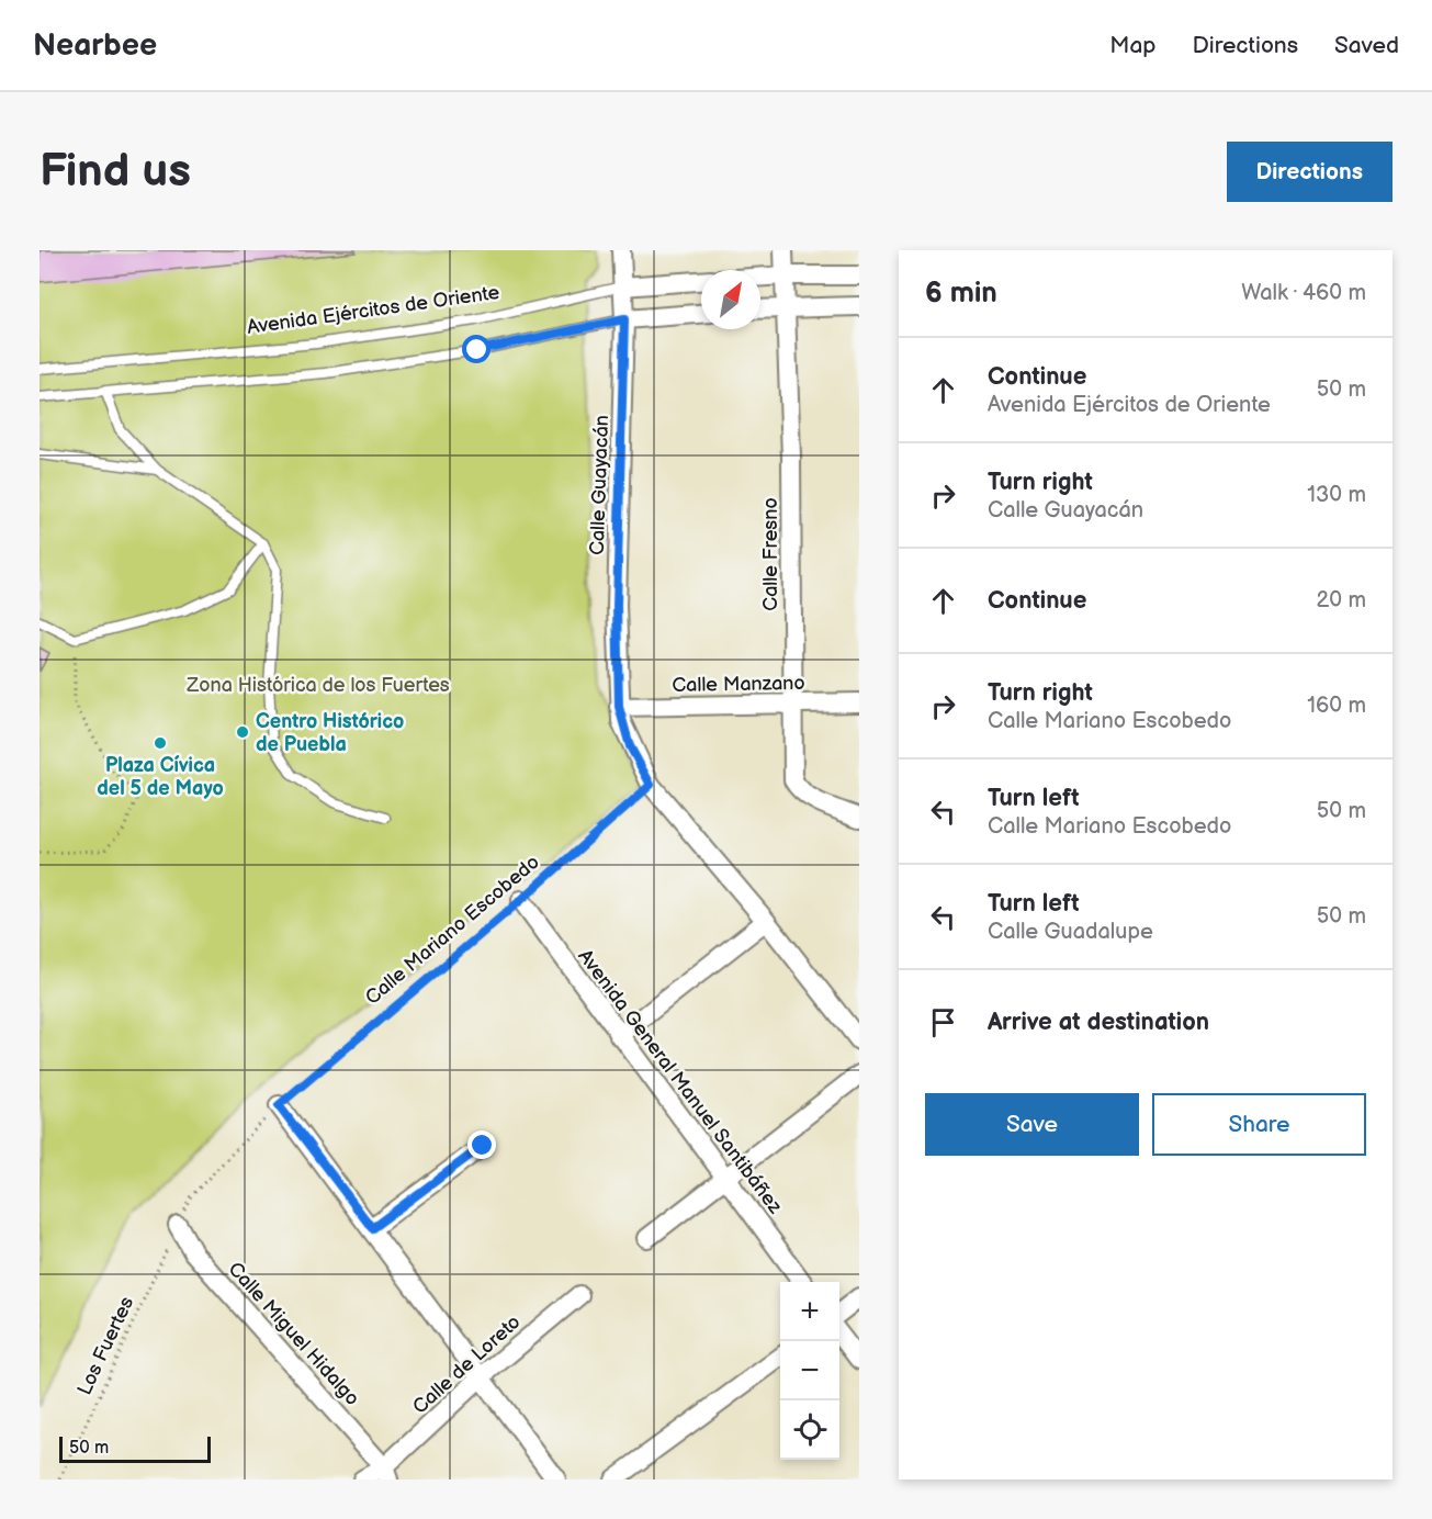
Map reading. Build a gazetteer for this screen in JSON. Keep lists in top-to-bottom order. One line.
{"streets":{"street":["Avenida Ejércitos de Oriente","Calle Guayacán","Calle Fresno","Calle Manzano","Avenida General Manuel Santibáñez","Calle Miguel Hidalgo","Calle de Loreto"],"path":["Calle Mariano Escobedo","Los Fuertes"]},"crossings":[["Avenida Ejércitos de Oriente","Calle Guayacán"],["Calle Guayacán","Calle Manzano"],["Calle Fresno","Calle Manzano"],["Calle Mariano Escobedo","Avenida General Manuel Santibáñez"],["Calle Mariano Escobedo","Calle Miguel Hidalgo"],["Calle Mariano Escobedo","Los Fuertes"],["Calle Miguel Hidalgo","Los Fuertes"],["Calle Miguel Hidalgo","Calle de Loreto"]],"parks":["Zona Histórica de los Fuertes"],"places":["Centro Histórico de Puebla","Plaza Cívica del 5 de Mayo"],"scale_bar":"50 m","north":"top right","page":{"header":"Nearbee","nav":["Map","Directions","Saved"],"buttons":["Directions",["Save","Share"]],"title":"Find us","heading":["6 min","Walk · 460 m"],"list":[["Continue","Avenida Ejércitos de Oriente","50 m"],["Turn right","Calle Guayacán","130 m"],["Continue","20 m"],["Turn right","Calle Mariano Escobedo","160 m"],["Turn left","Calle Mariano Escobedo","50 m"],["Turn left","Calle Guadalupe","50 m"],"Arrive at destination"],"map_buttons":["+","−"],"scale":"50 m"}}
